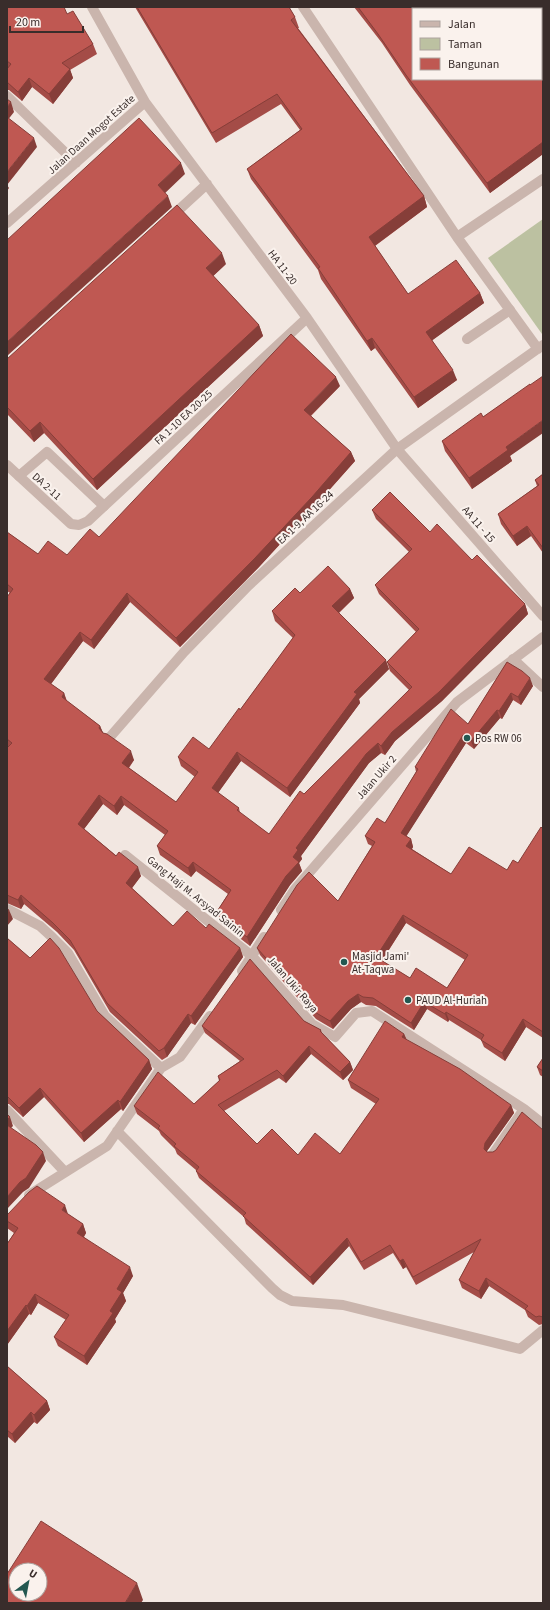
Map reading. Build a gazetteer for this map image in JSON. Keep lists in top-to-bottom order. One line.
{"streets":{"street":["Jalan Daan Mogot Estate","HA 11-20","FA 1-10 EA 20-25","DA 2-11","EA 1-9, AA 16-24","AA 11 - 15","Jalan Ukir 2","Gang Haji M. Arsyad Sainin","Jalan Ukir Raya"]},"crossings":[["Jalan Daan Mogot Estate","HA 11-20"],["HA 11-20","FA 1-10 EA 20-25"],["HA 11-20","EA 1-9, AA 16-24"],["HA 11-20","AA 11 - 15"],["FA 1-10 EA 20-25","DA 2-11"],["EA 1-9, AA 16-24","AA 11 - 15"],["Gang Haji M. Arsyad Sainin","Jalan Ukir Raya"]],"places":["Pos RW 06","Masjid Jami' At-Taqwa","PAUD Al-Huriah"],"legend":["Jalan","Taman","Bangunan"],"scale_bar":"20 m","north":"top right"}
